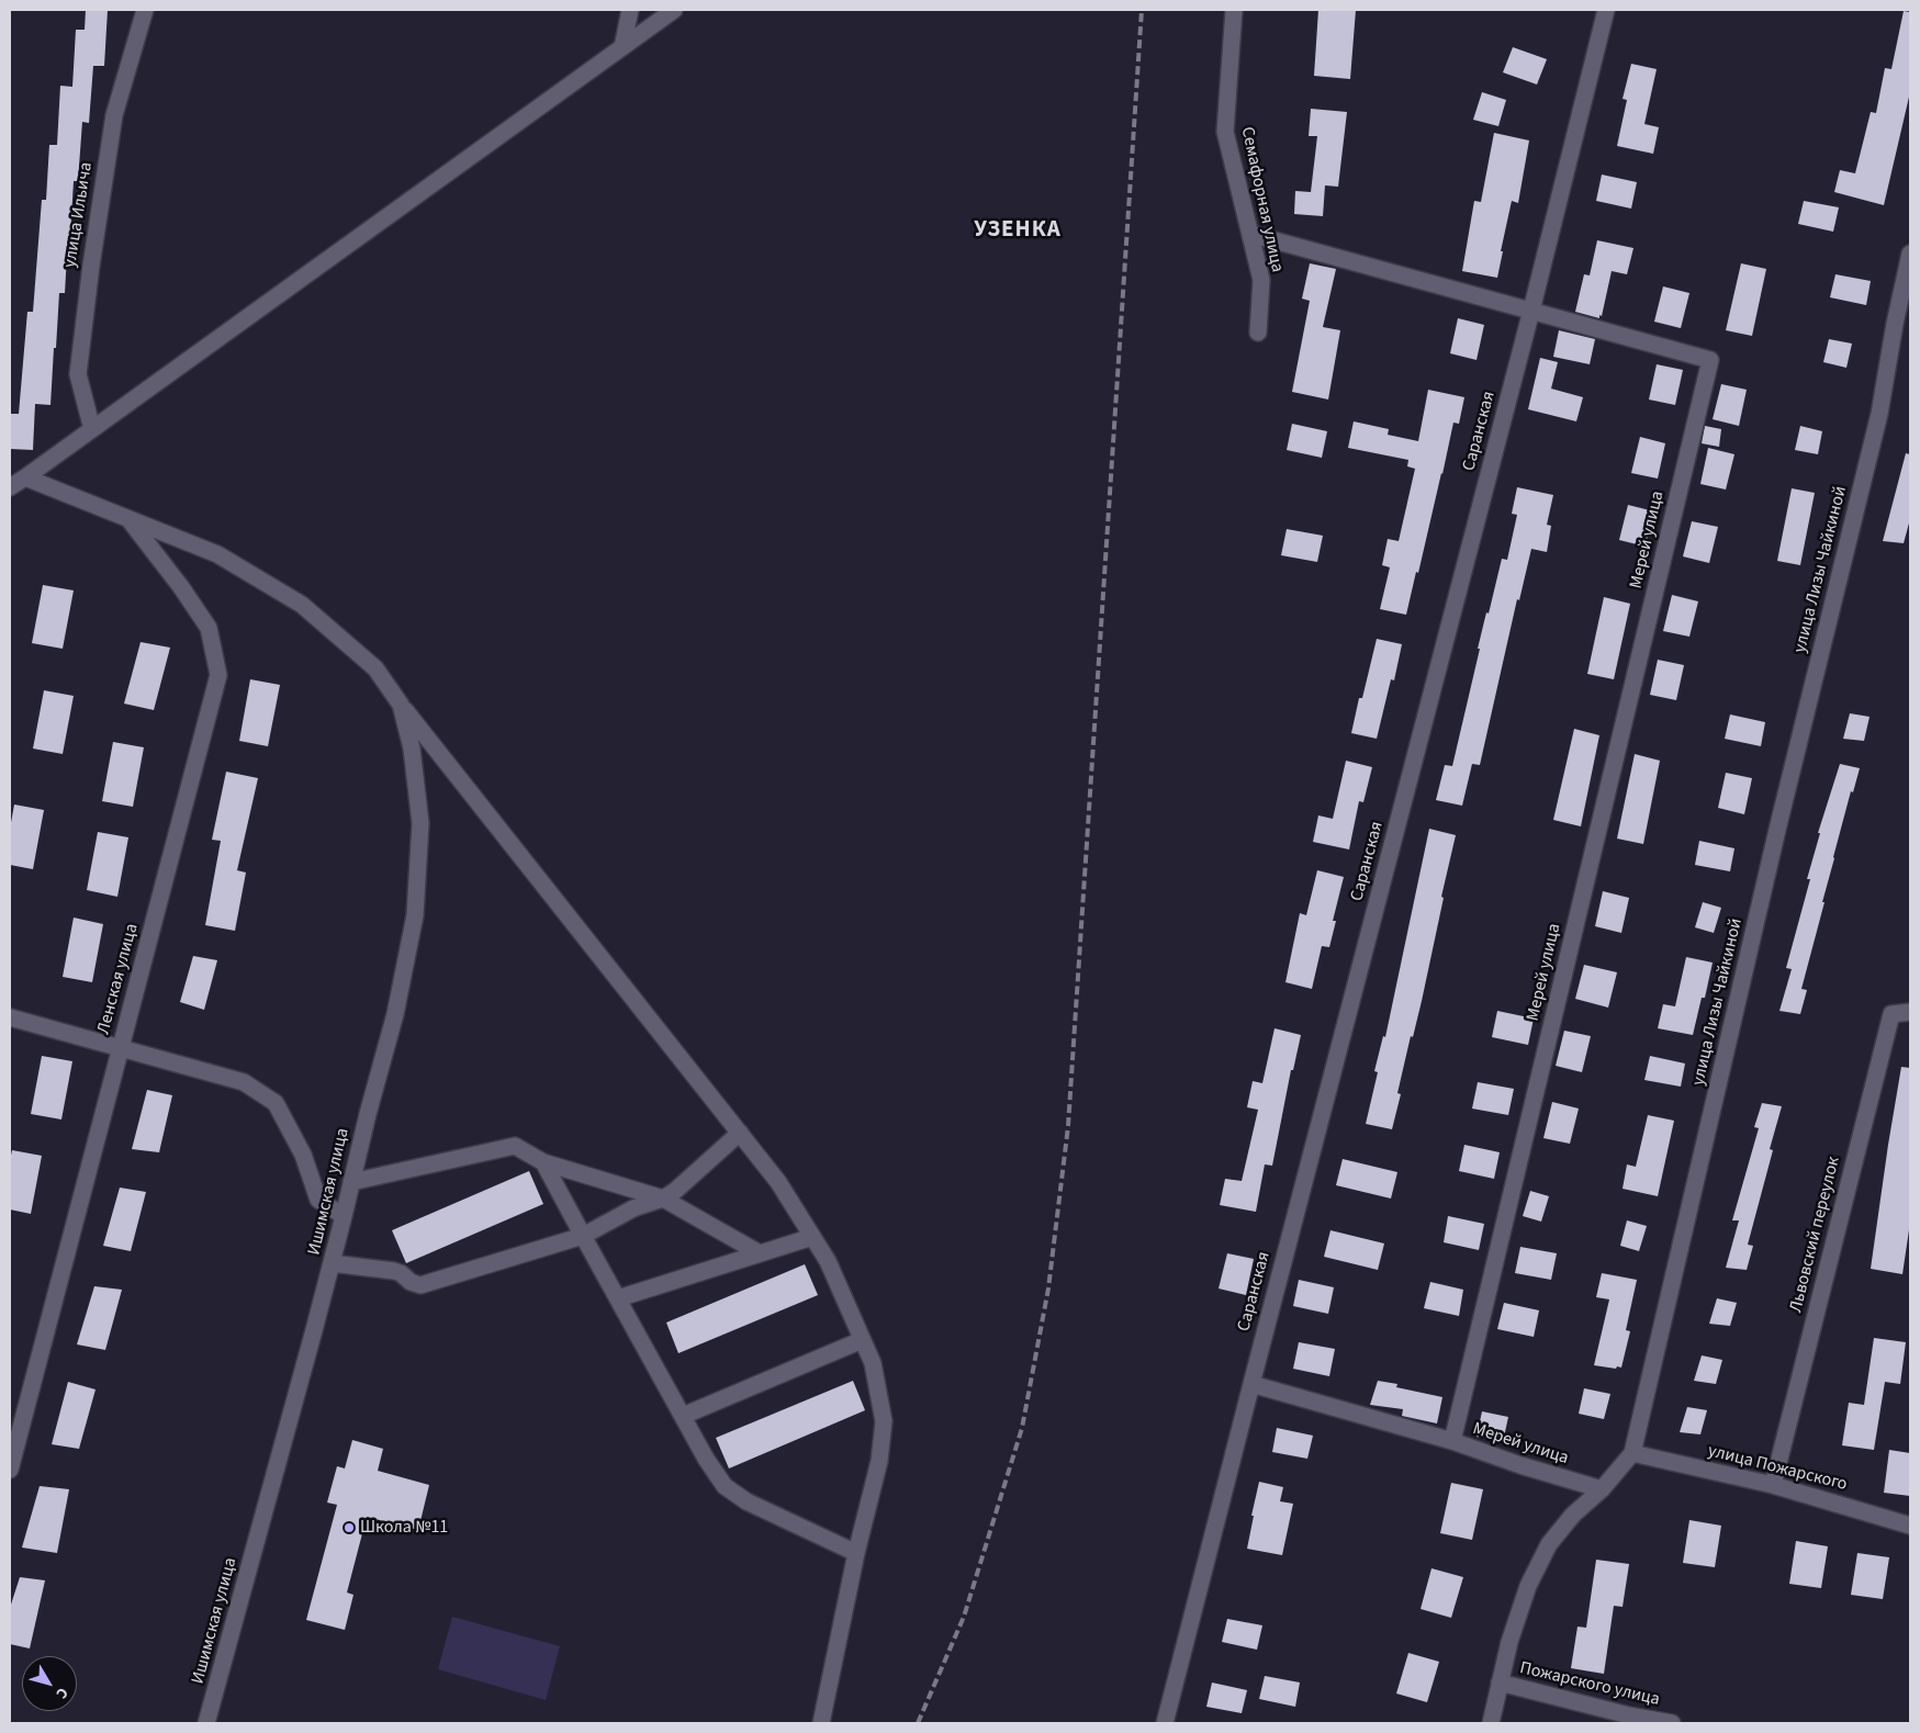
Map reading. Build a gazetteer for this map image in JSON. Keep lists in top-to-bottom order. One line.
{"streets":{"street":["Семафорная улица","улица Ильича","Саранская","Мерей улица","улица Лизы Чайкиной","Ленская улица","Ишимская улица","Львовский переулок","улица Пожарского","Пожарского улица"]},"crossings":[["Саранская","Мерей улица"],["Мерей улица","улица Лизы Чайкиной"],["улица Лизы Чайкиной","улица Пожарского"],["улица Лизы Чайкиной","Пожарского улица"],["Ленская улица","Ишимская улица"],["Львовский переулок","улица Пожарского"]],"districts":["УЗЕНКА"],"places":["Школа №11"],"north":"bottom right"}
